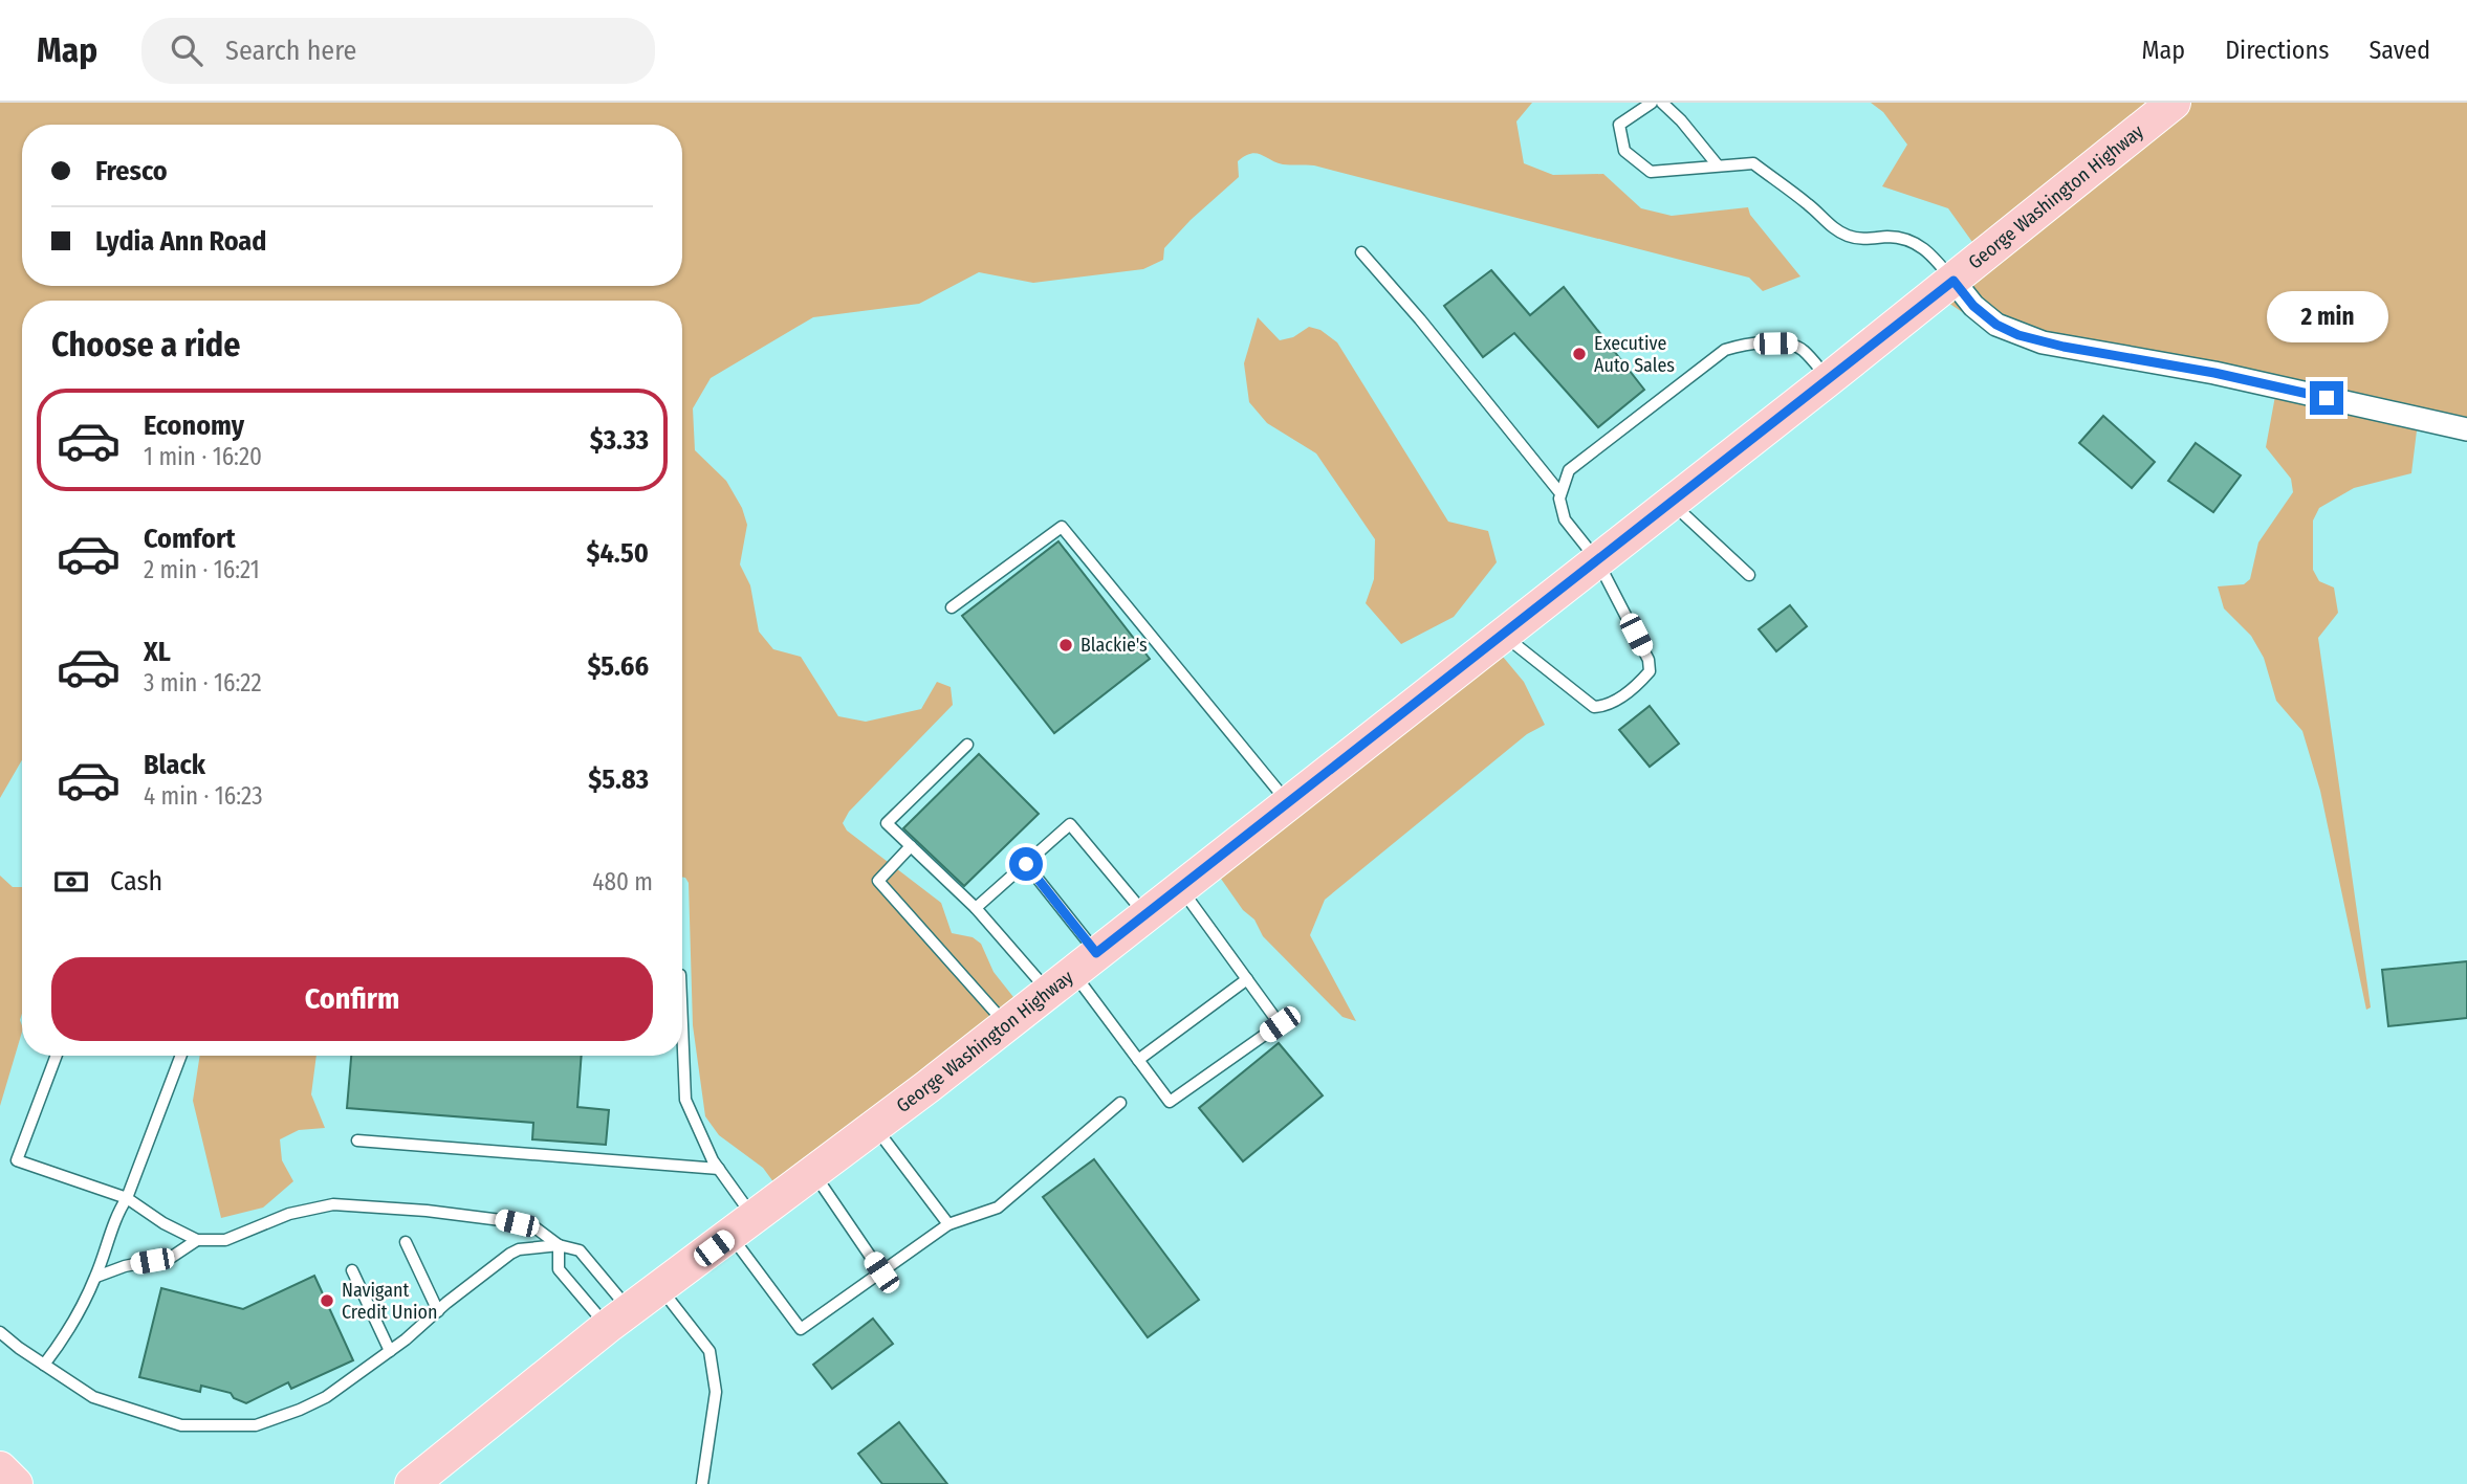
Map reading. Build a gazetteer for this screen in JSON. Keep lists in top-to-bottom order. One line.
{"streets":{"main road":["George Washington Highway"]},"places":["Executive Auto Sales","Blackie's","Navigant Credit Union"],"page":{"header":"Map","search":"Search here","nav":["Map","Directions","Saved"],"banner":["Fresco","Lydia Ann Road"],"bubble":"2 min","heading":"Choose a ride","list":[{"name":"Economy","note":"1 min · 16:20","value":"$3.33"},{"name":"Comfort","note":"2 min · 16:21","value":"$4.50"},{"name":"XL","note":"3 min · 16:22","value":"$5.66"},{"name":"Black","note":"4 min · 16:23","value":"$5.83"}],"pay":["Cash","480 m"],"buttons":"Confirm"}}
